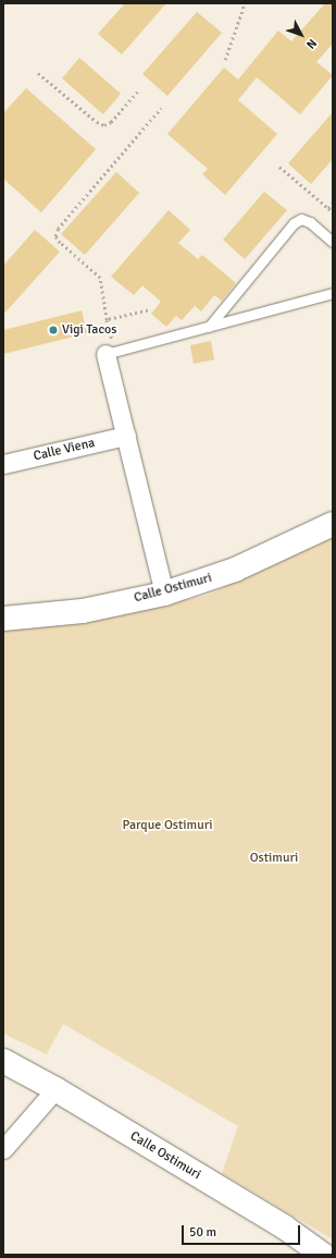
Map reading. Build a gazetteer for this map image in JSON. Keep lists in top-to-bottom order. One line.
{"streets":{"street":["Calle Viena","Calle Ostimuri"]},"parks":["Parque Ostimuri","Ostimuri"],"places":["Vigi Tacos"],"scale_bar":"50 m","north":"bottom right"}
